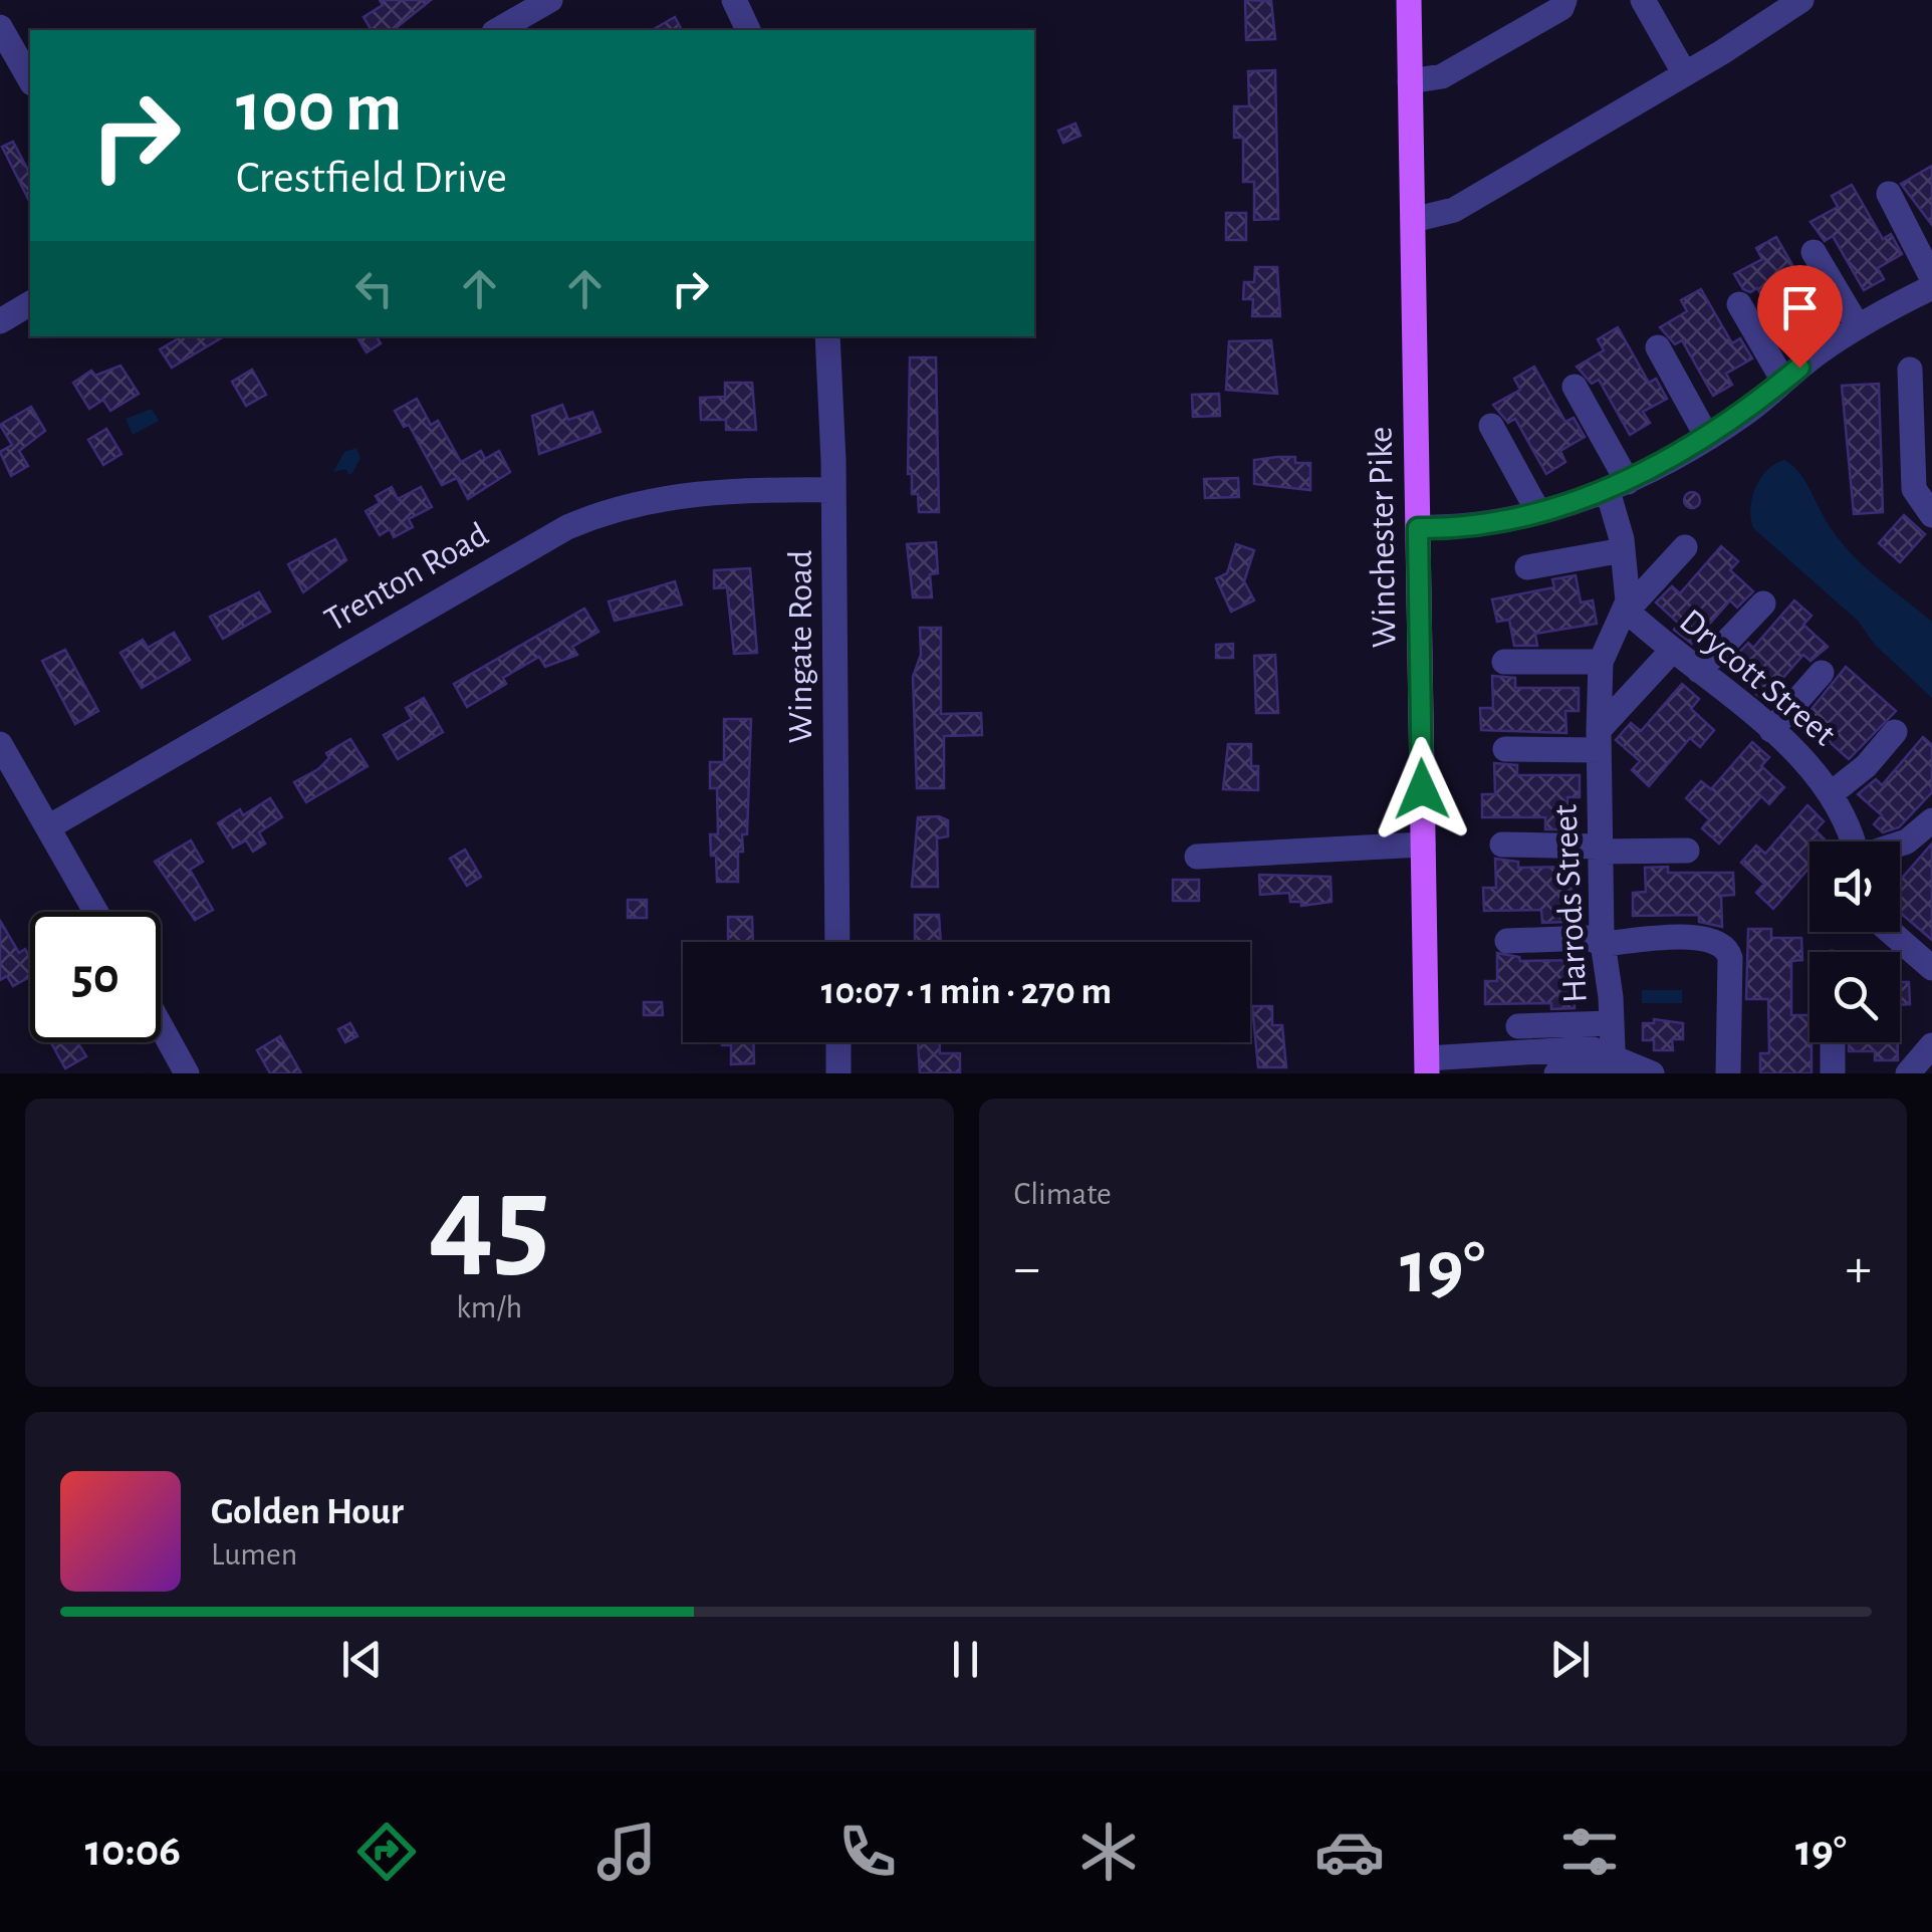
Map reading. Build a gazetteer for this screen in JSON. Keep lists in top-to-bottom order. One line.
{"streets":{"main road":["Winchester Pike"],"street":["Trenton Road","Wingate Road","Drycott Street","Harrods Street"]},"crossings":[["Trenton Road","Wingate Road"],["Drycott Street","Harrods Street"]],"page":{"turn":["100 m","Crestfield Drive"],"limit":"50","trip":"10:07 · 1 min · 270 m","tile":[["45","km/h"],"Climate"],"heat":["−","19°","+"],"song":["Golden Hour","Lumen"],"tabs":["10:06","19°"]}}
